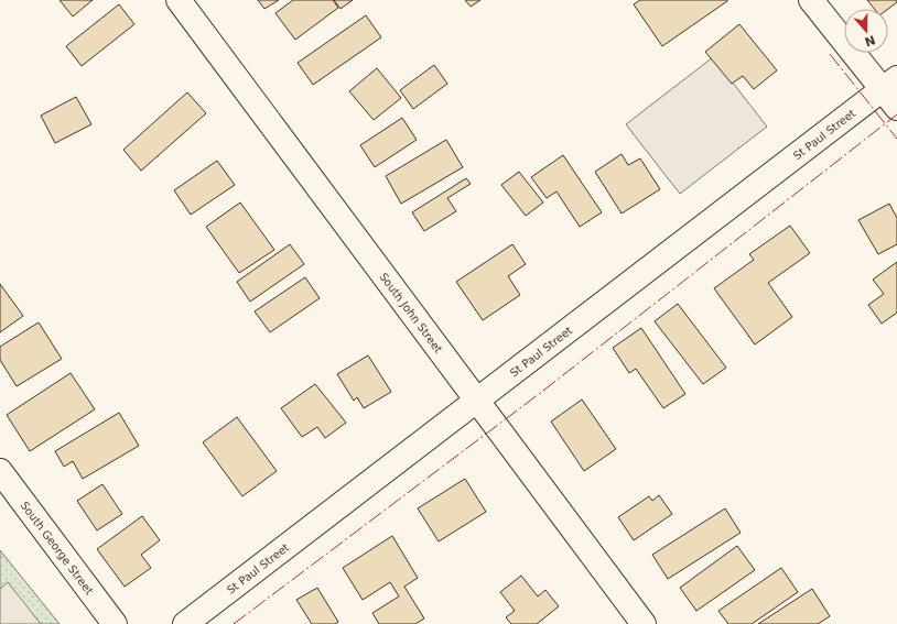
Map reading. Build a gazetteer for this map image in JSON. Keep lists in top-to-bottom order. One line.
{"streets":{"street":["St Paul Street","South John Street","South George Street"]},"crossings":[["St Paul Street","South John Street"]],"north":"bottom"}
